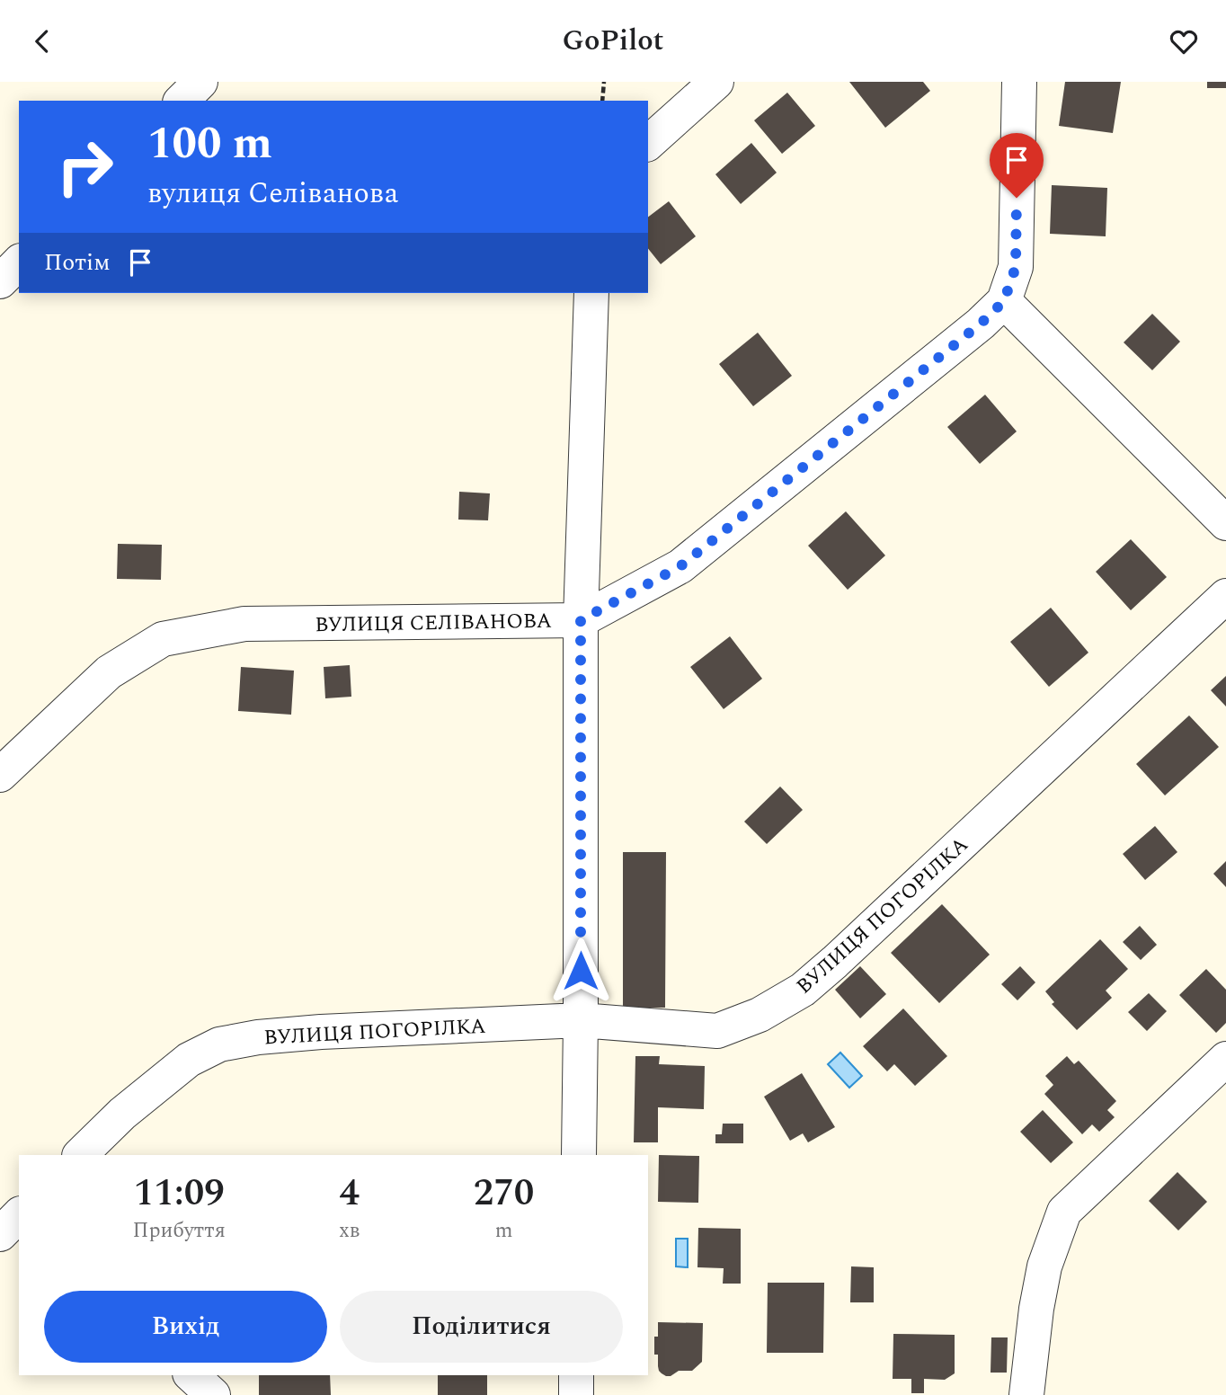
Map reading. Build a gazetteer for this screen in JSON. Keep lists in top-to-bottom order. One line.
{"streets":{"street":["ВУЛИЦЯ СЕЛІВАНОВА","ВУЛИЦЯ ПОГОРІЛКА"]},"page":{"header":"GoPilot","turn":["100 m","вулиця Селіванова"],"then":"Потім","eta":["11:09","Прибуття","4","хв","270","m"],"buttons":["Вихід","Поділитися"]}}
